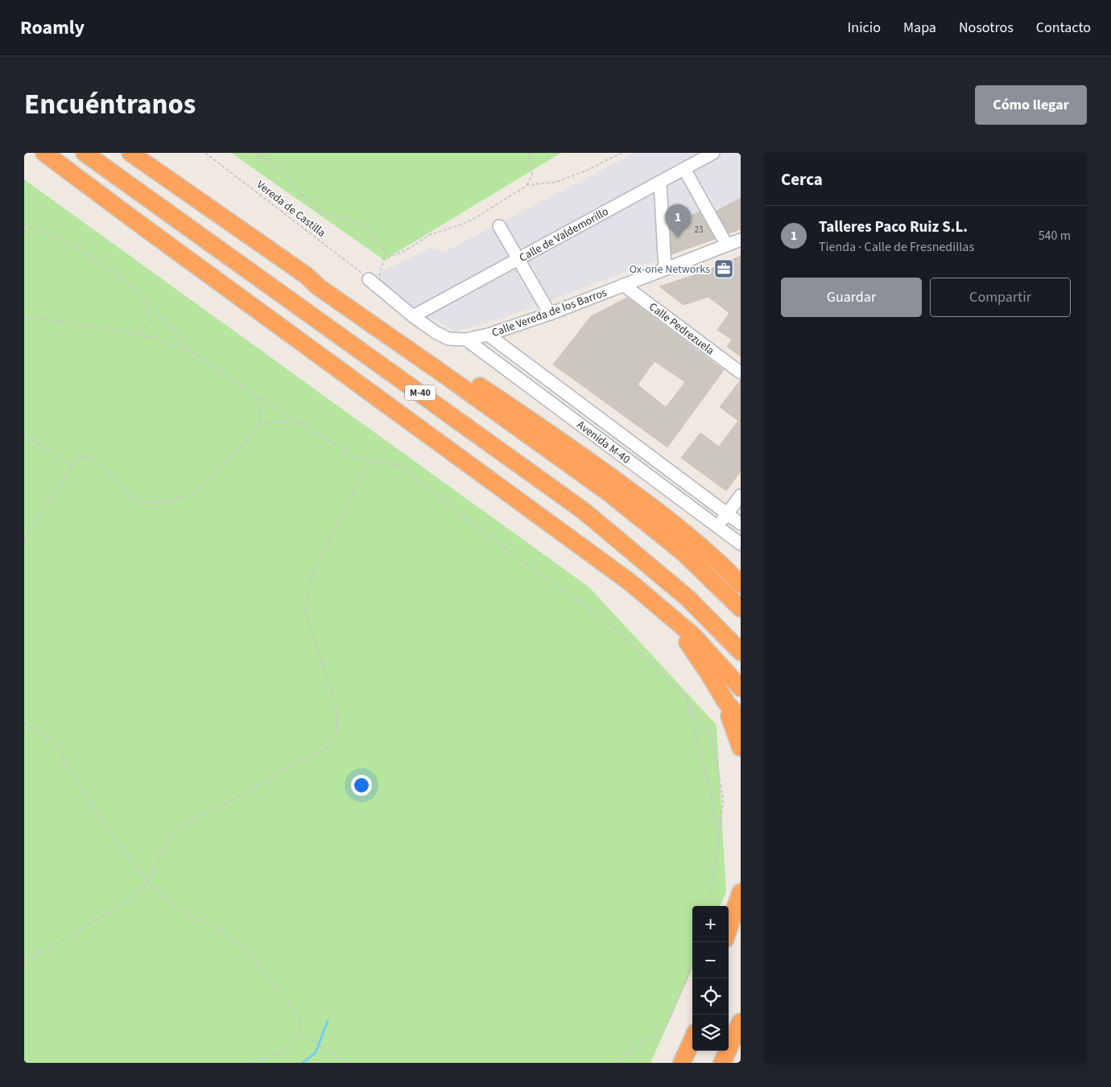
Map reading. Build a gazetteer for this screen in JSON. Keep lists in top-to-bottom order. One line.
{"streets":{"highway":["M-40"],"street":["Calle de Valdemorillo","Calle Vereda de los Barros","Calle Pedrezuela","Avenida M-40"],"path":["Vereda de Castilla"]},"crossings":[["Vereda de Castilla","Calle Vereda de los Barros"],["Calle de Valdemorillo","Calle Vereda de los Barros"],["Calle Vereda de los Barros","Calle Pedrezuela"],["Calle Vereda de los Barros","Avenida M-40"]],"places":{"office":["Ox-one Networks"]},"house_numbers":["23"],"page":{"header":"Roamly","nav":["Inicio","Mapa","Nosotros","Contacto"],"title":"Encuéntranos","buttons":["Cómo llegar",["Guardar","Compartir"]],"heading":"Cerca","pins":"1","list":[{"mark":"1","name":"Talleres Paco Ruiz S.L.","note":"Tienda · Calle de Fresnedillas","value":"540 m"}],"map_buttons":["+","−"]}}
